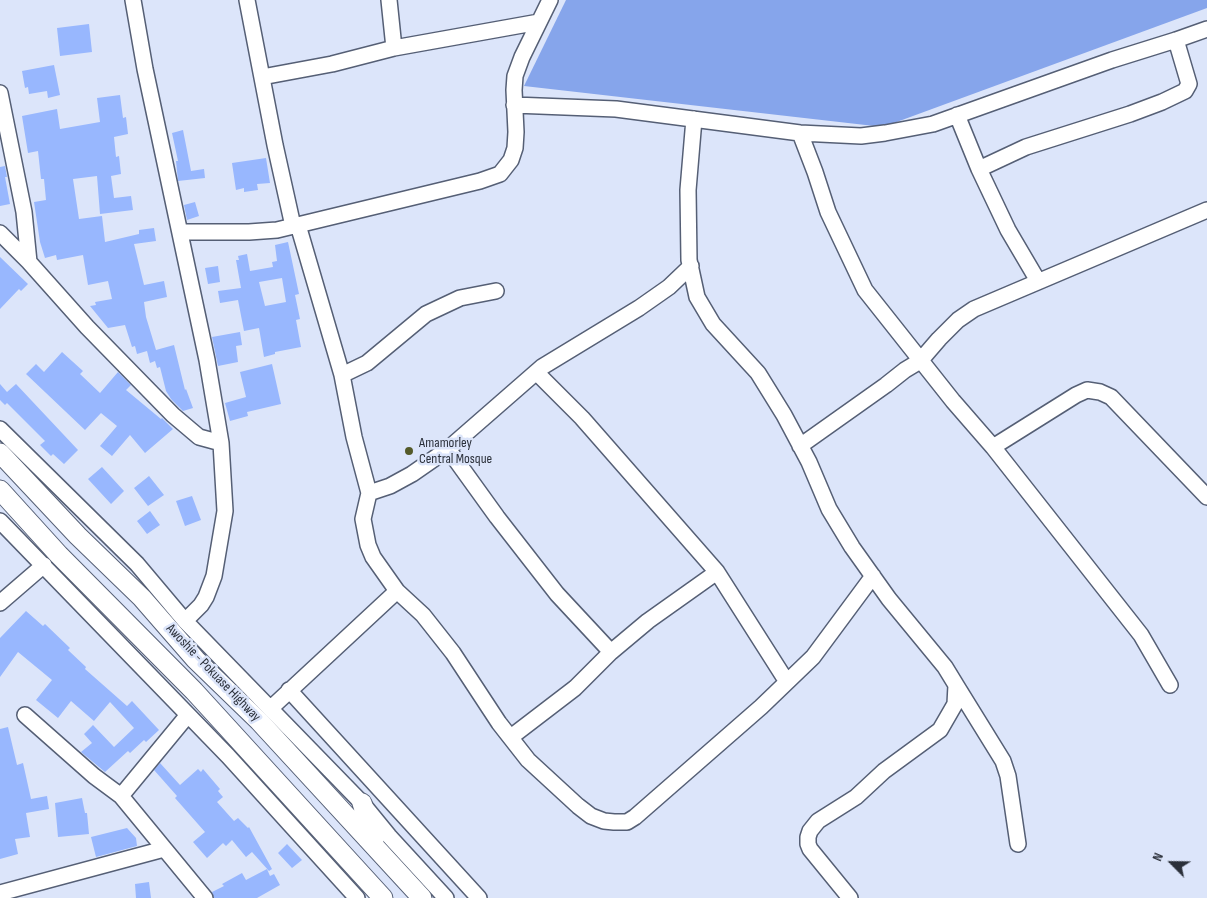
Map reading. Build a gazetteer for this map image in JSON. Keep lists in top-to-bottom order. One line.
{"streets":{"main road":["Awoshie - Pokuase Highway"]},"places":["Amamorley Central Mosque"],"north":"top left"}
